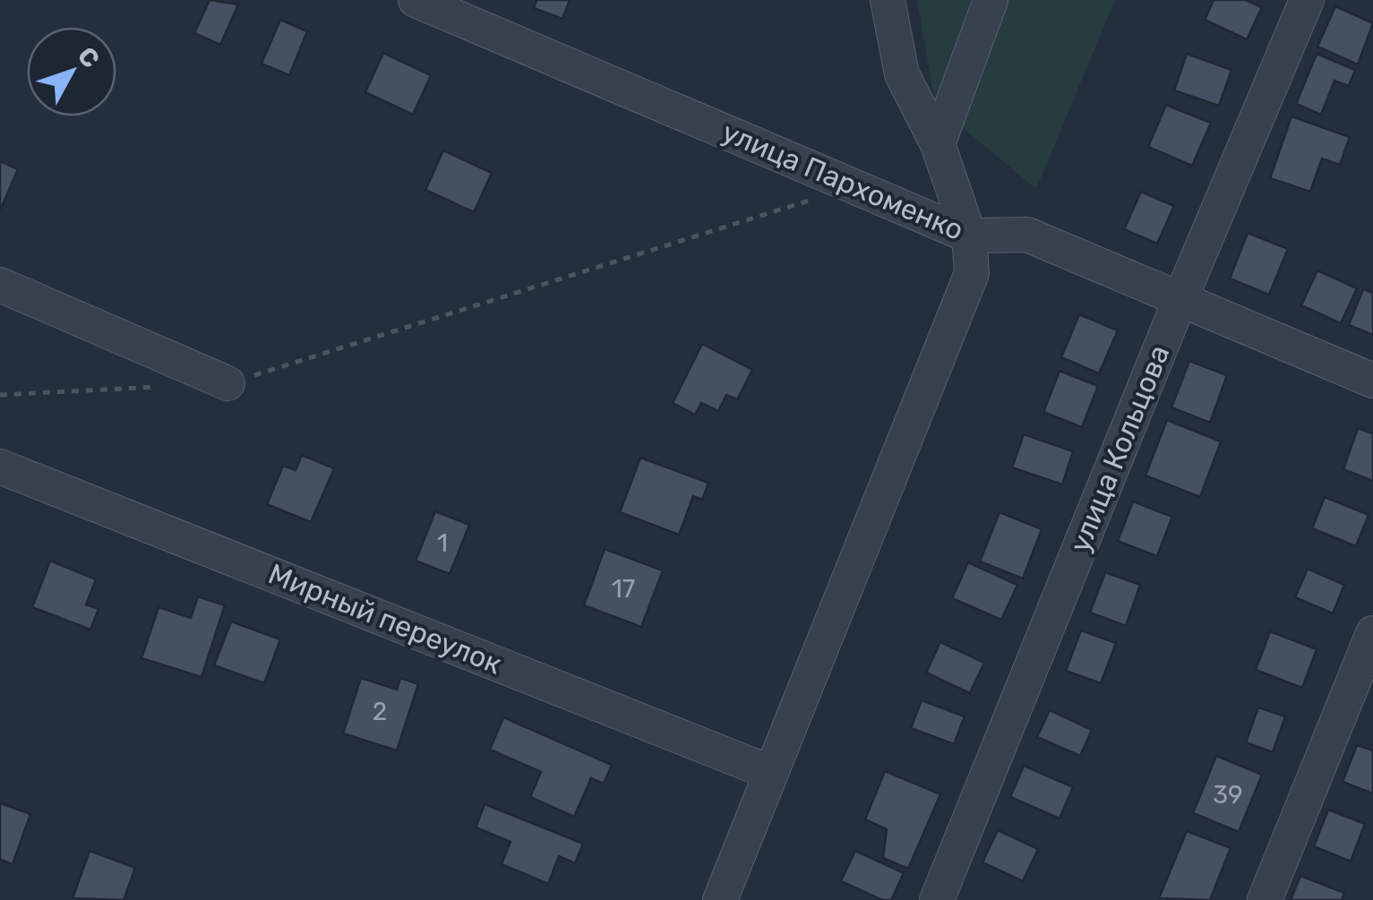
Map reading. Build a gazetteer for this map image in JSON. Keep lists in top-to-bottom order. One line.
{"streets":{"street":["улица Пархоменко","улица Кольцова","Мирный переулок"]},"crossings":[["улица Пархоменко","улица Кольцова"]],"house_numbers":["1","17","2","39"],"north":"top right"}
